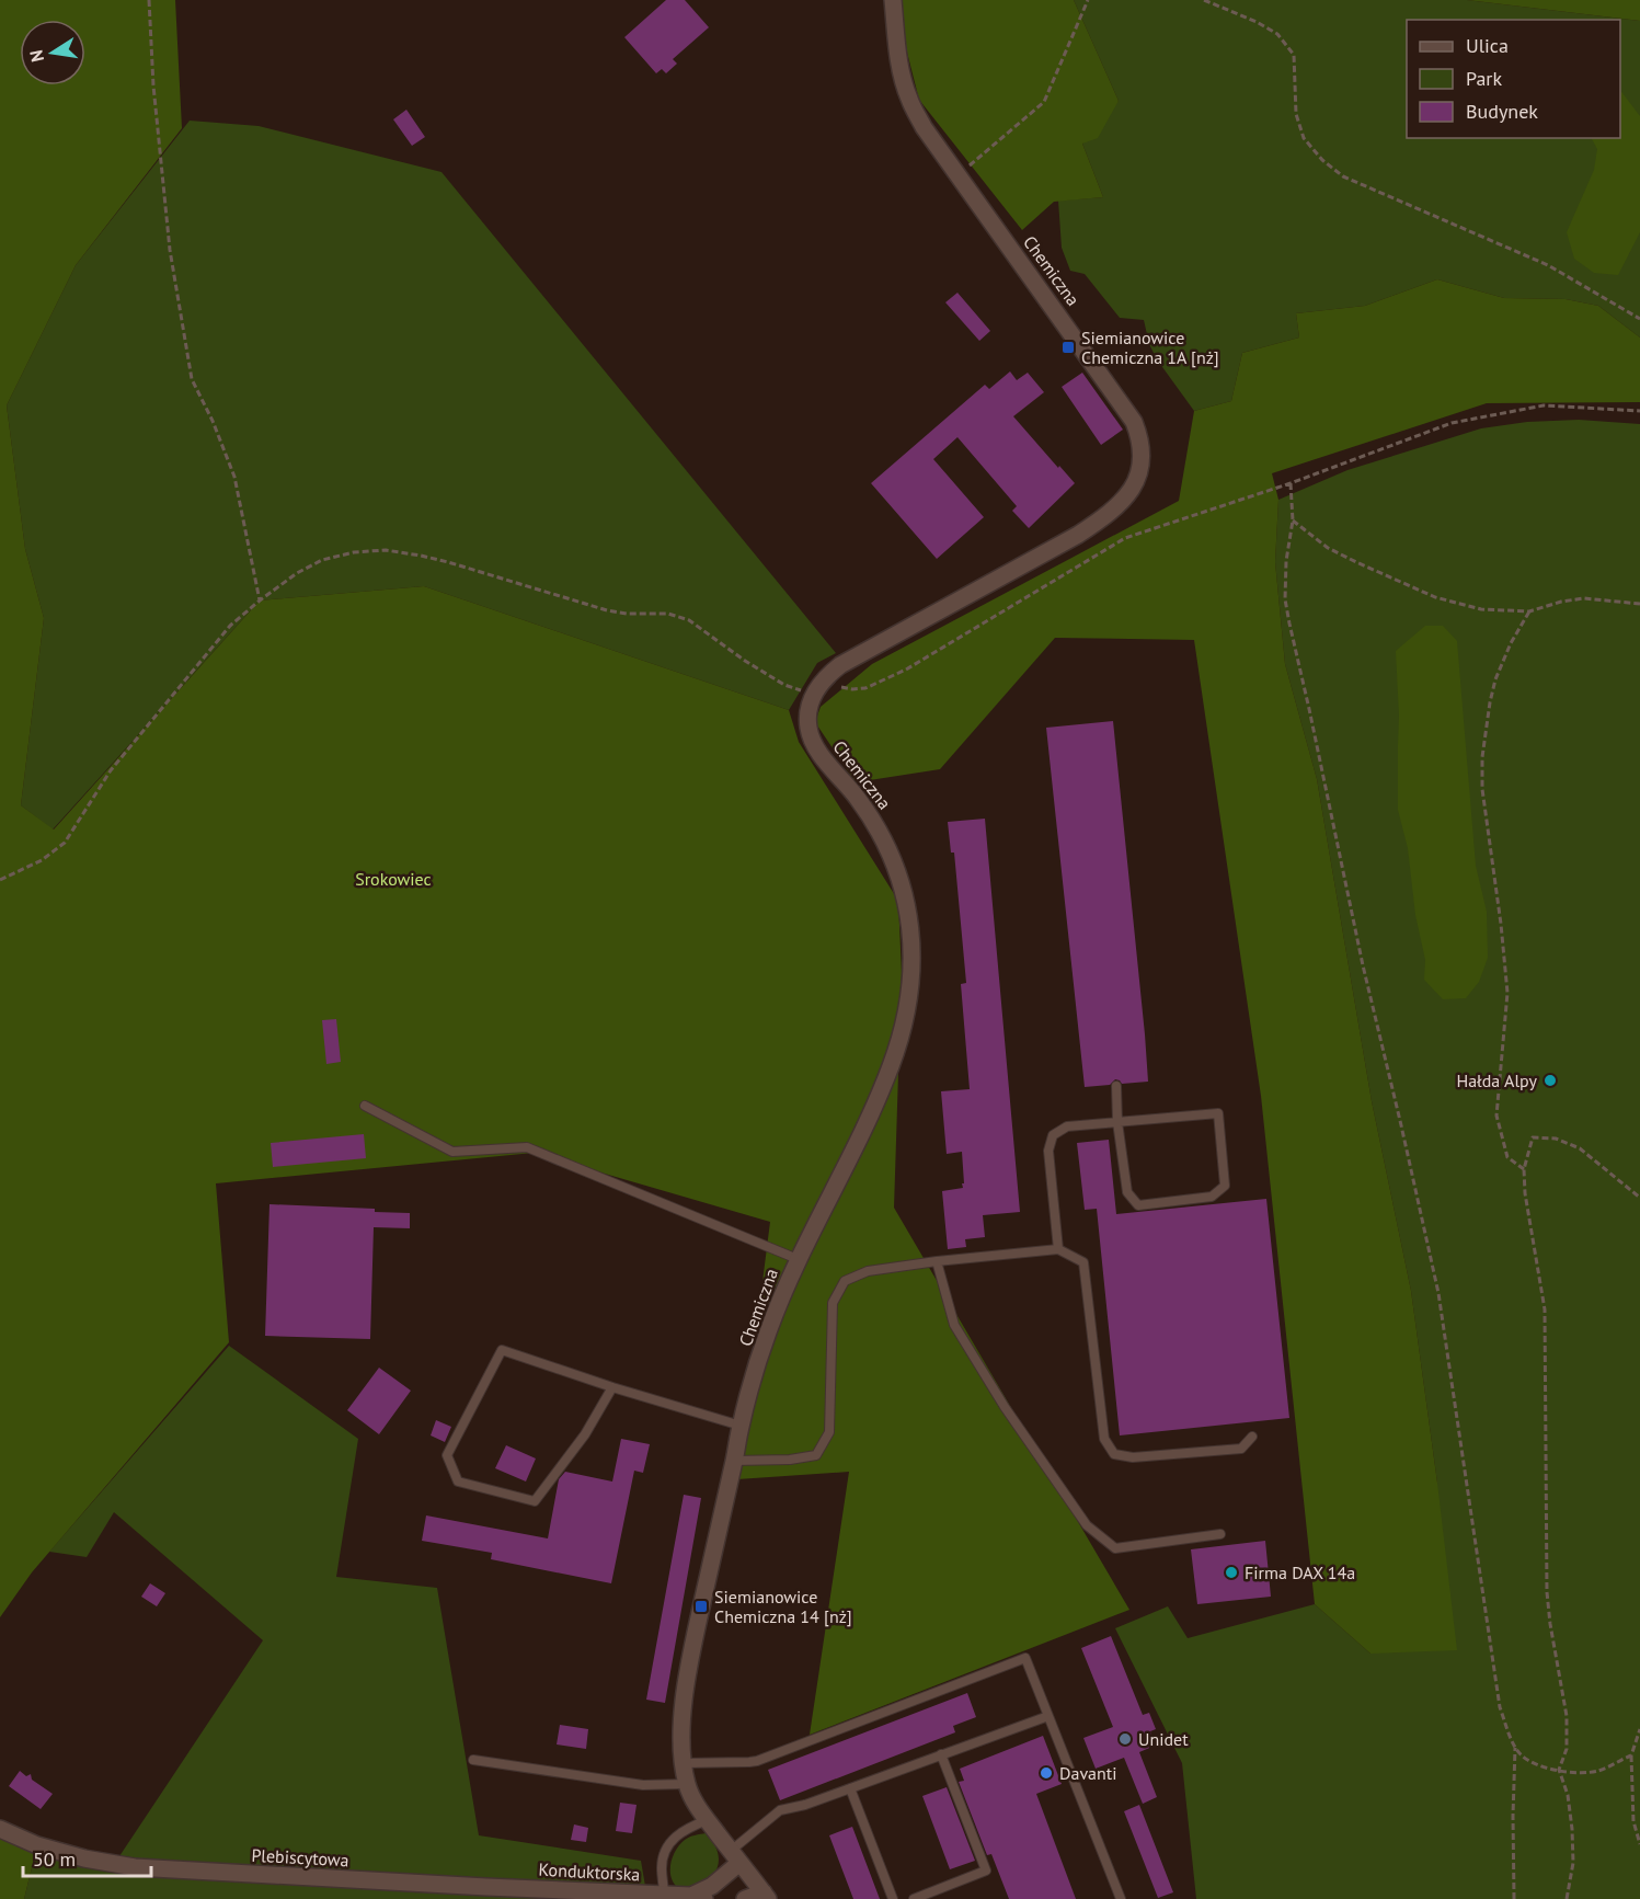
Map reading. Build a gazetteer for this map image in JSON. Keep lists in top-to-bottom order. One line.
{"streets":{"street":["Chemiczna","Plebiscytowa","Konduktorska"]},"crossings":[["Plebiscytowa","Konduktorska"]],"parks":["Srokowiec"],"places":{"transit":["Siemianowice Chemiczna 1A [nż]","Siemianowice Chemiczna 14 [nż]"],"other":["Hałda Alpy","Firma DAX 14a","Unidet","Davanti"]},"legend":["Ulica","Park","Budynek"],"scale_bar":"50 m","north":"left"}
